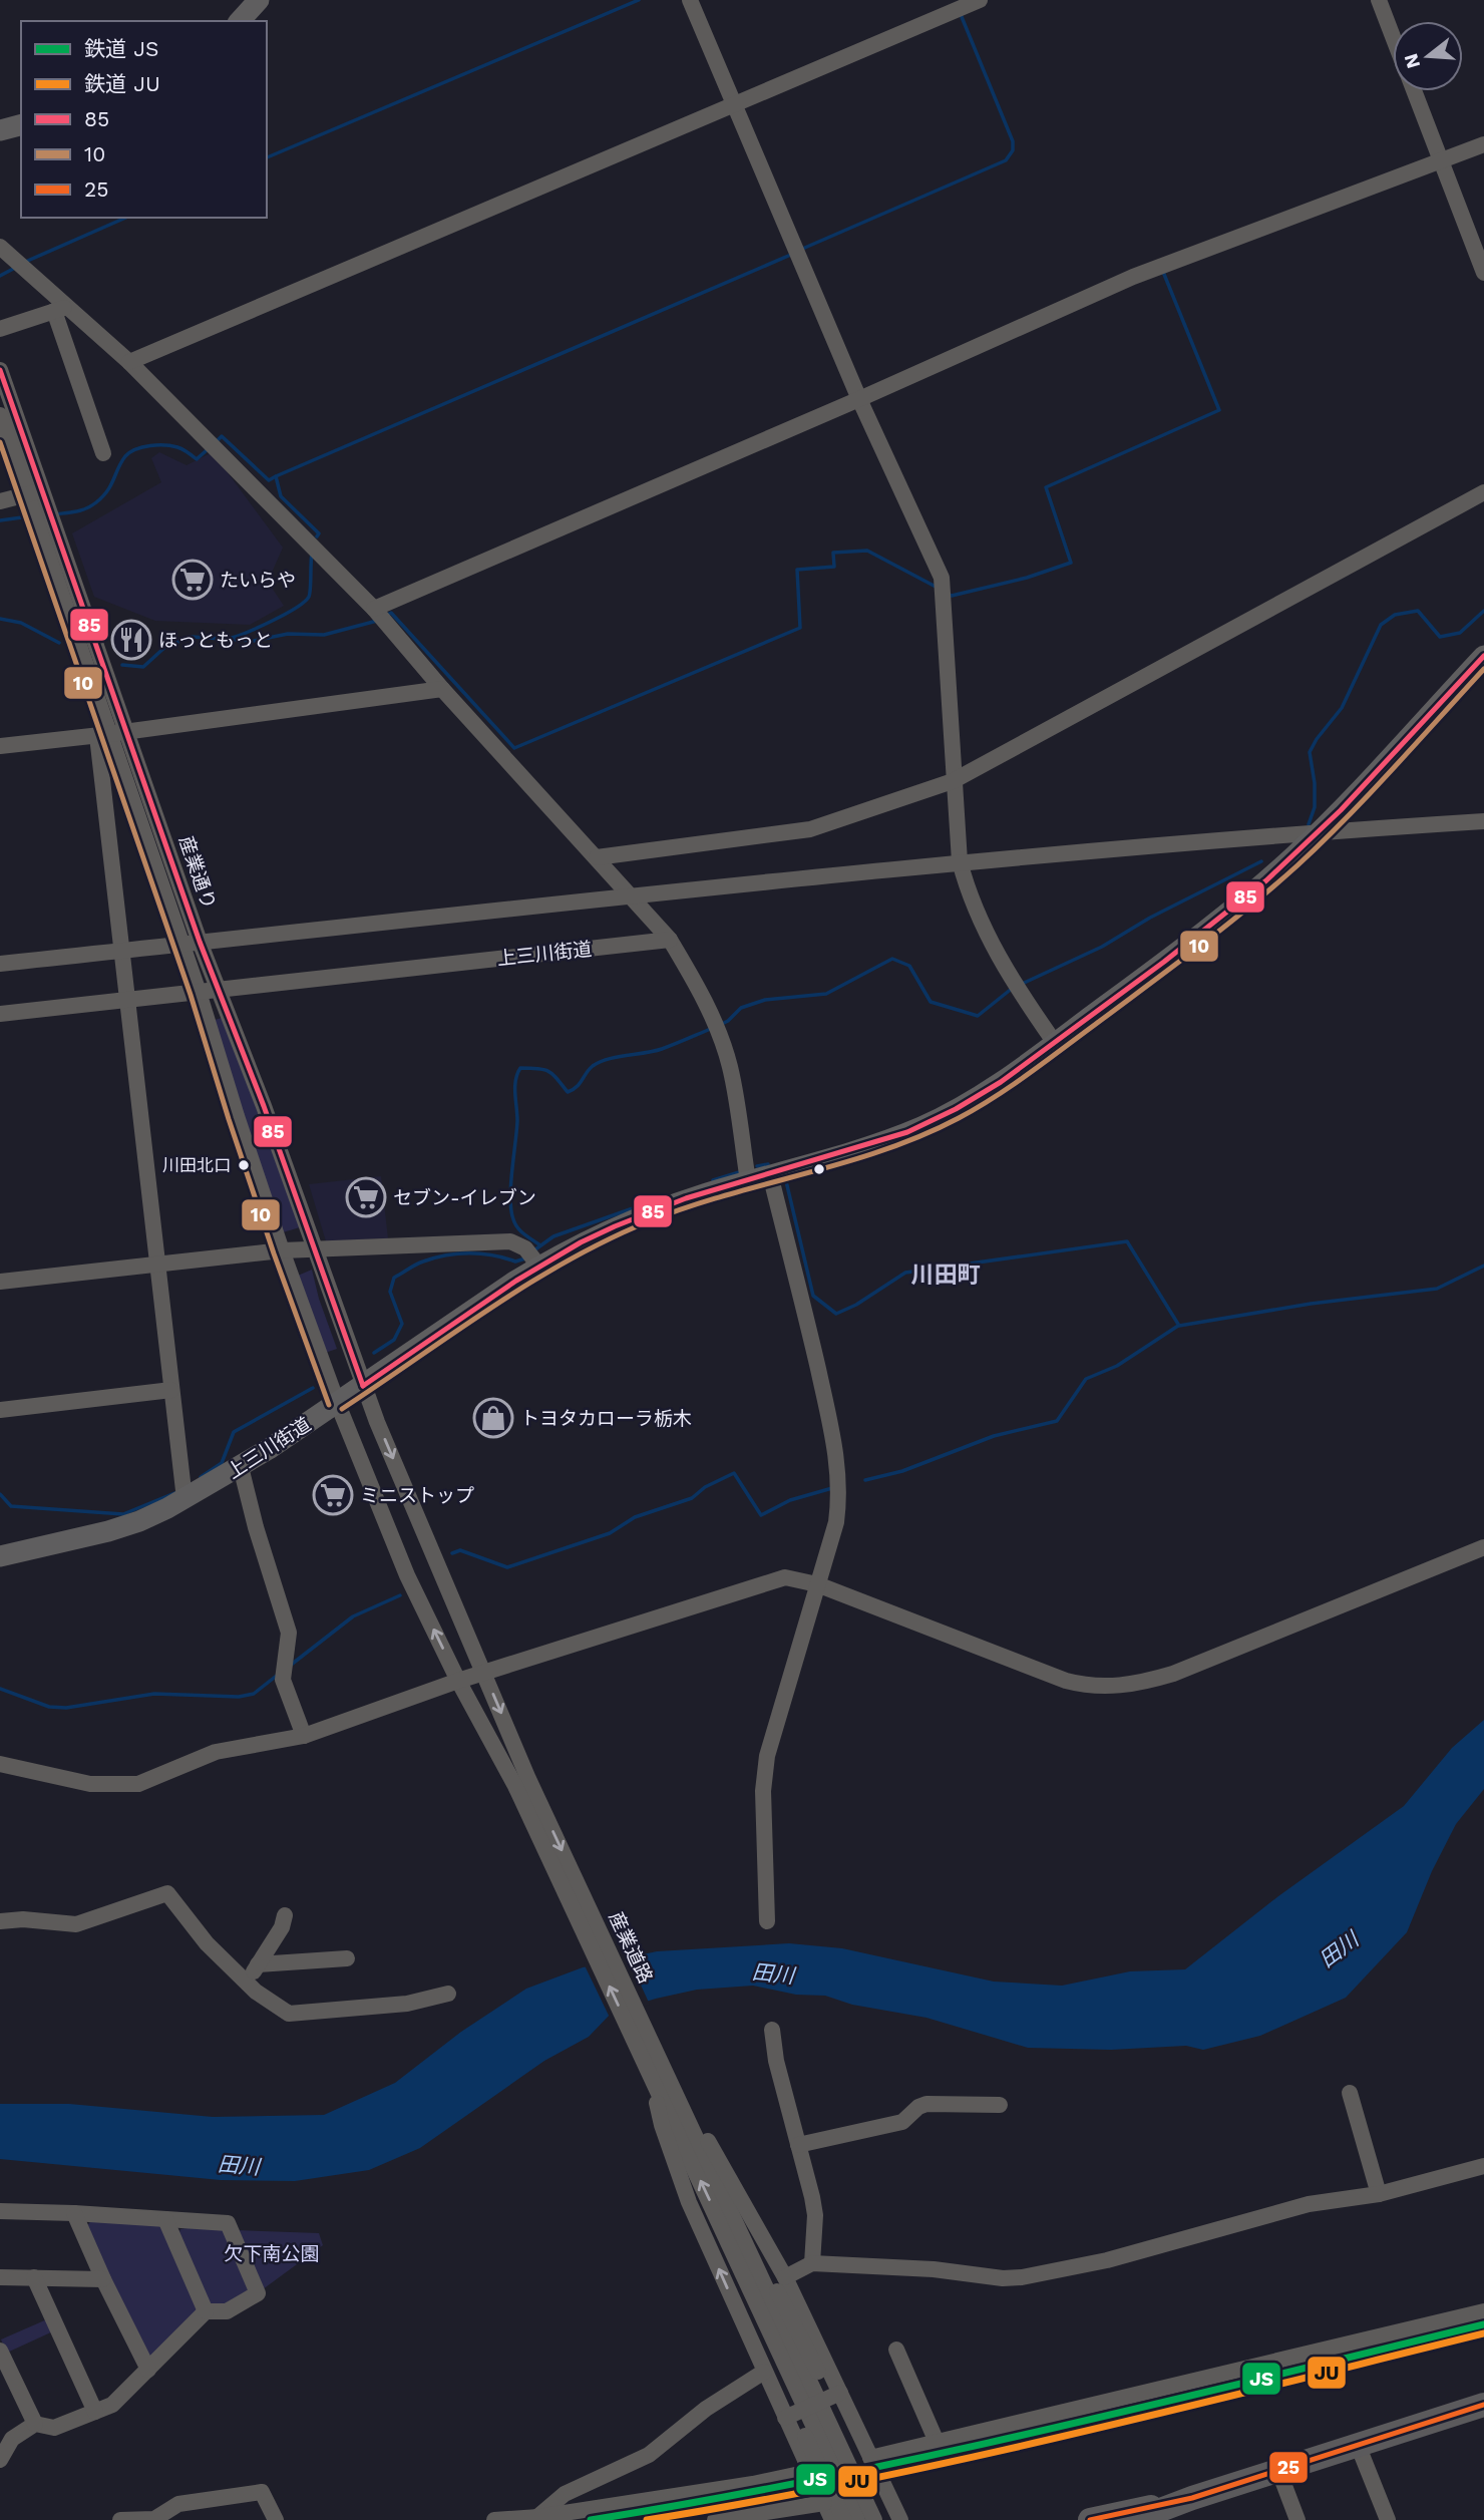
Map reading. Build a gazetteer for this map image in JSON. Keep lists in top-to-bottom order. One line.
{"streets":{"main road":["上三川街道"],"street":["産業通り","産業道路"]},"crossings":[["産業通り","上三川街道"],["産業通り","産業道路"],["上三川街道","産業道路"]],"districts":["川田町"],"water":["田川"],"parks":["欠下南公園"],"places":{"supermarket":["たいらや","セブン-イレブン","ミニストップ"],"restaurant":["ほっともっと"],"other":["川田北口"],"shop":["トヨタカローラ栃木"]},"lines":["transit line 85","transit line 10","rail line JS","rail line JU","transit line 25"],"legend":["鉄道 JS","鉄道 JU","85","10","25"],"north":"left"}
